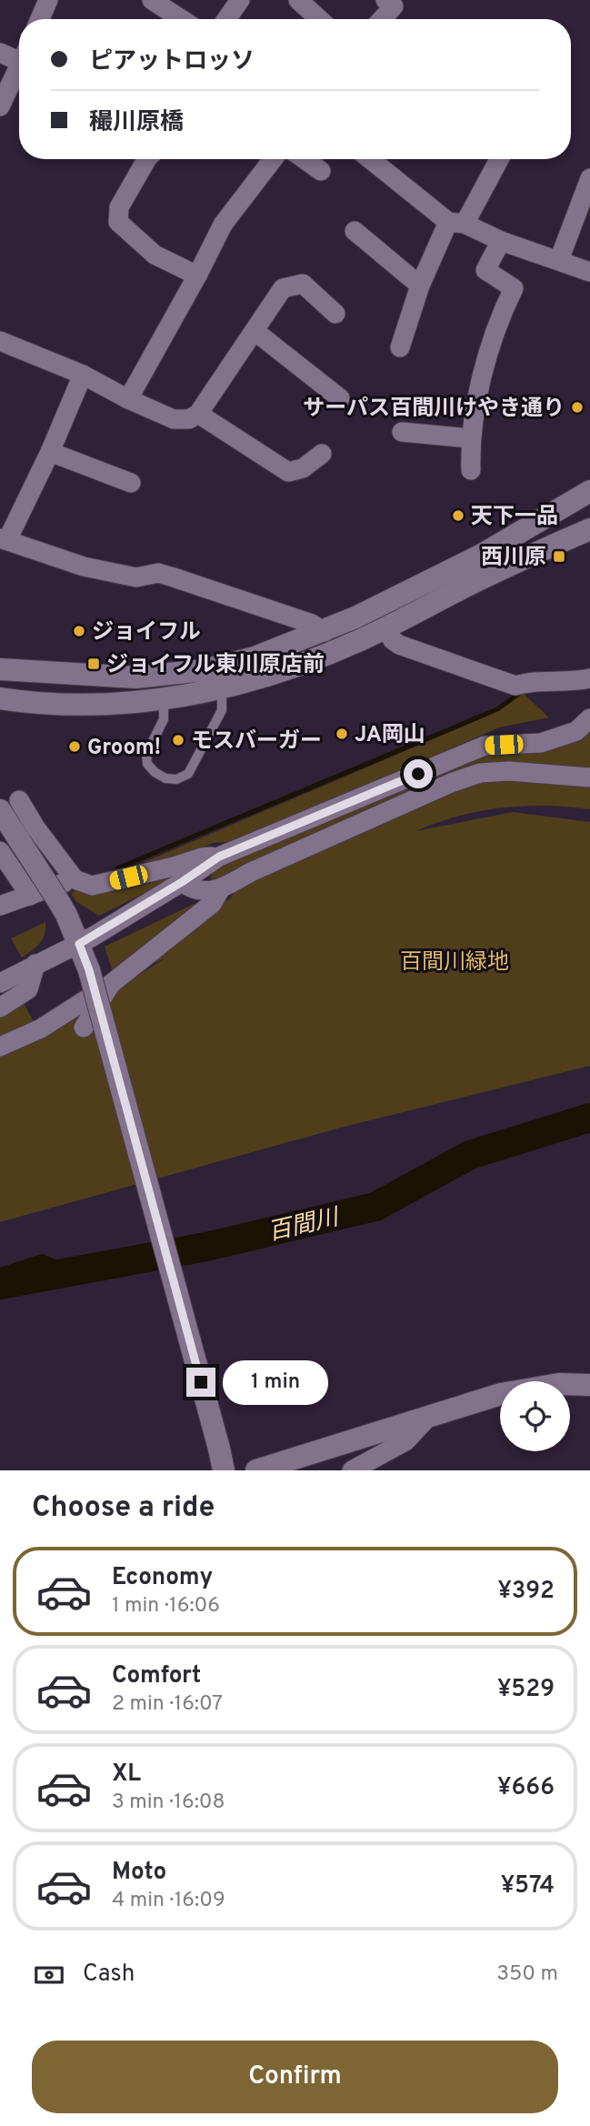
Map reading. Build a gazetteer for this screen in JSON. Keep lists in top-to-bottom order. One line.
{"water":["百間川"],"parks":["百間川緑地"],"places":{"other":["サーパス百間川けやき通り","天下一品","ジョイフル","JA岡山","モスバーガー","Groom!"],"transit":["西川原","ジョイフル東川原店前"]},"page":{"banner":["ピアットロッソ","穝川原橋"],"bubble":"1 min","heading":"Choose a ride","list":[{"name":"Economy","note":"1 min · 16:06","value":"¥392"},{"name":"Comfort","note":"2 min · 16:07","value":"¥529"},{"name":"XL","note":"3 min · 16:08","value":"¥666"},{"name":"Moto","note":"4 min · 16:09","value":"¥574"}],"pay":["Cash","350 m"],"buttons":"Confirm"}}
